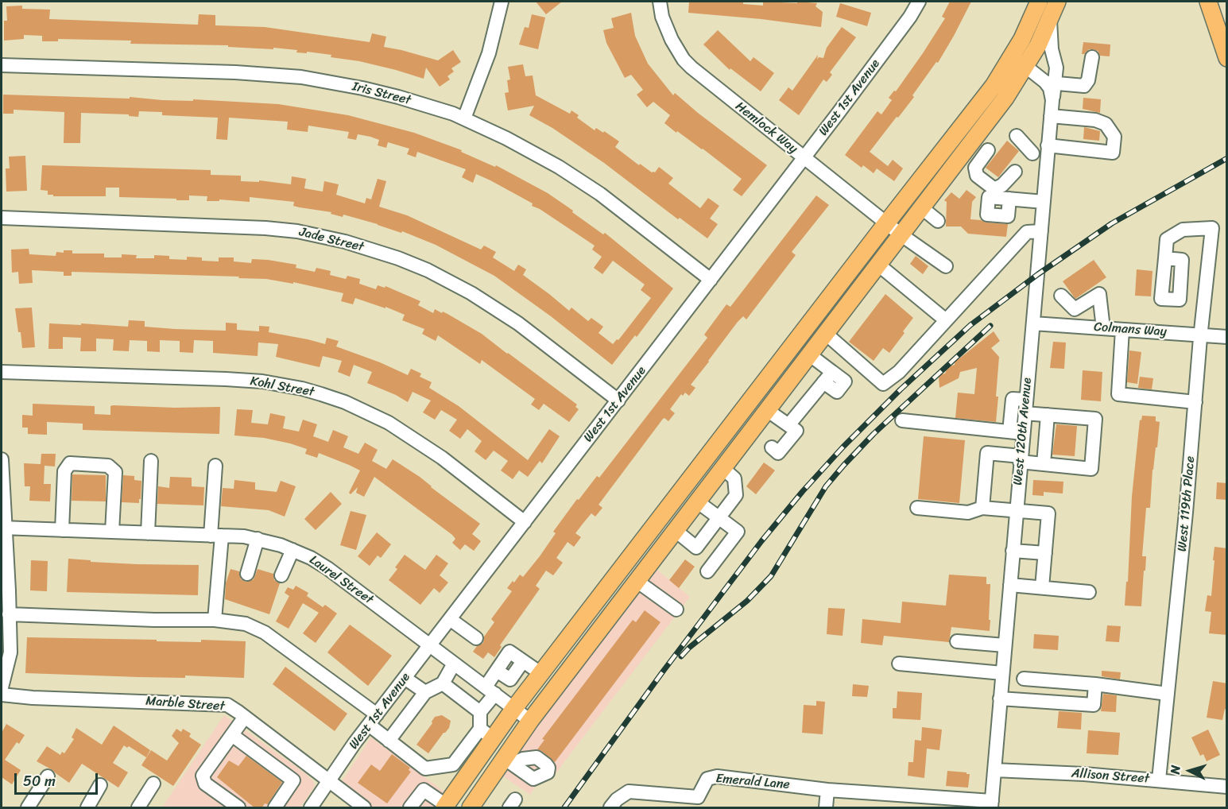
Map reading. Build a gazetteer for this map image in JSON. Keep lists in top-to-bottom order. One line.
{"streets":{"street":["Iris Street","West 1st Avenue","Hemlock Way","Jade Street","Colmans Way","Kohl Street","West 120th Avenue","West 119th Place","Laurel Street","Marble Street","Allison Street","Emerald Lane"]},"crossings":[["Iris Street","West 1st Avenue"],["West 1st Avenue","Hemlock Way"],["West 1st Avenue","Jade Street"],["West 1st Avenue","Kohl Street"],["West 1st Avenue","Laurel Street"],["West 1st Avenue","Marble Street"],["Colmans Way","West 120th Avenue"],["Colmans Way","West 119th Place"],["West 120th Avenue","Allison Street"],["West 120th Avenue","Emerald Lane"],["West 119th Place","Allison Street"]],"scale_bar":"50 m","north":"left"}
